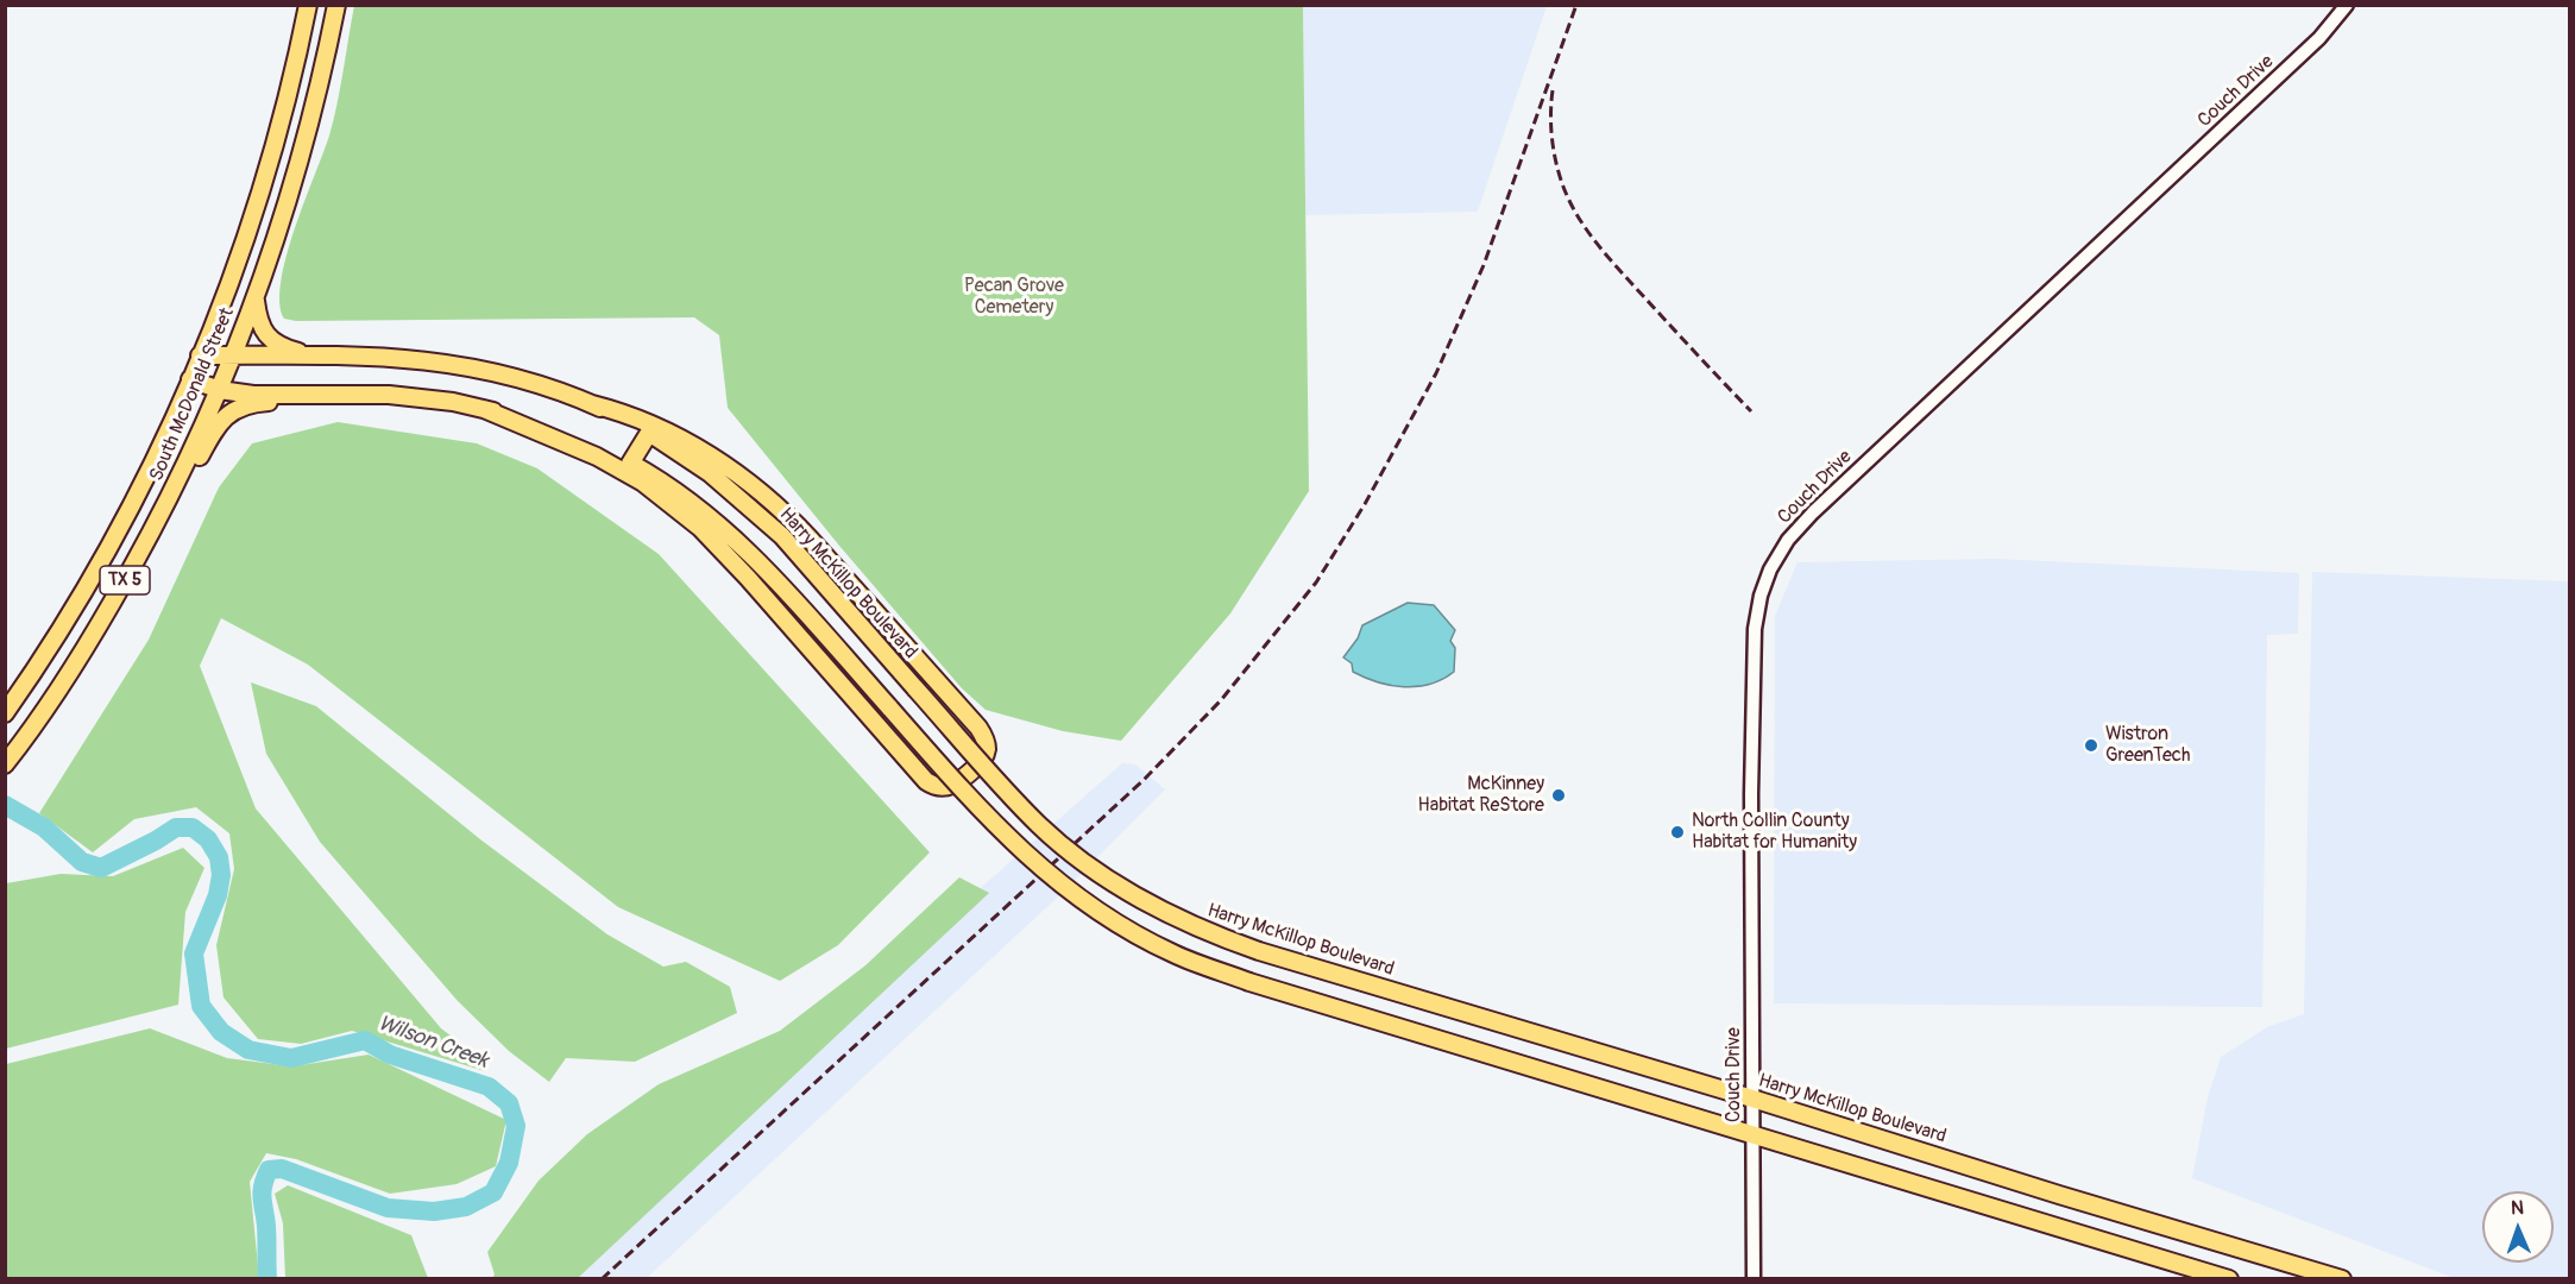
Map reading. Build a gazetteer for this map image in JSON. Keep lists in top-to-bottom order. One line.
{"streets":{"main road":["South McDonald Street","TX 5","Harry McKillop Boulevard"],"street":["Couch Drive"]},"crossings":[["Couch Drive","Harry McKillop Boulevard"],["South McDonald Street","Harry McKillop Boulevard"]],"water":["Wilson Creek"],"parks":["Pecan Grove Cemetery"],"places":["Wistron GreenTech","McKinney Habitat ReStore","North Collin County Habitat for Humanity"],"north":"top"}
